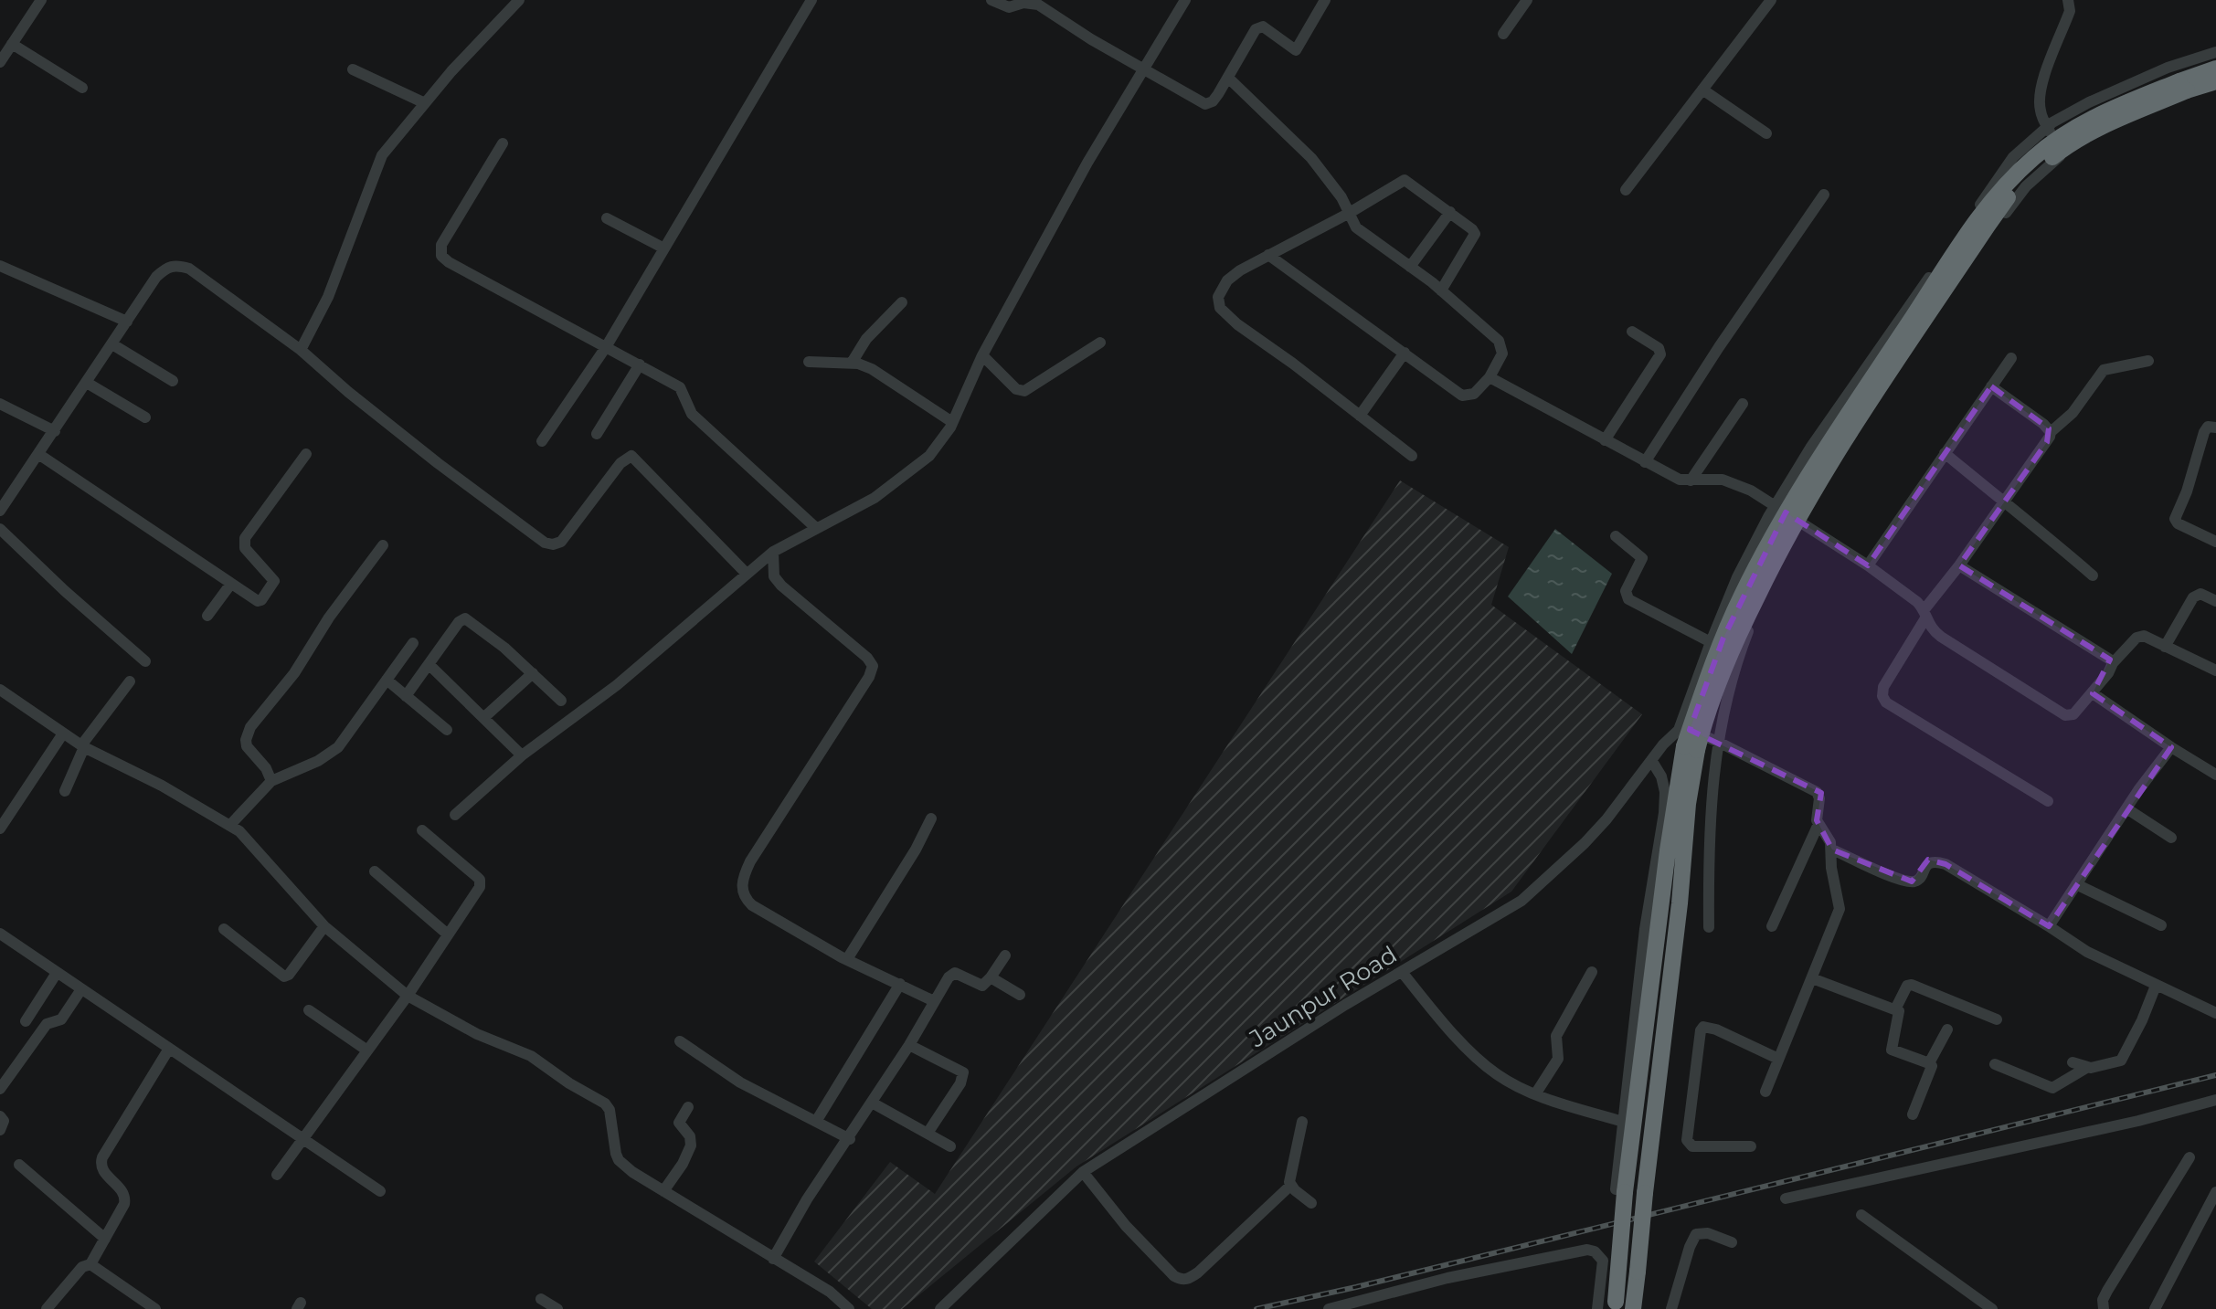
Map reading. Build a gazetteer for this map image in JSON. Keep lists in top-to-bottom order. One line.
{"streets":{"street":["Jaunpur Road"]}}
